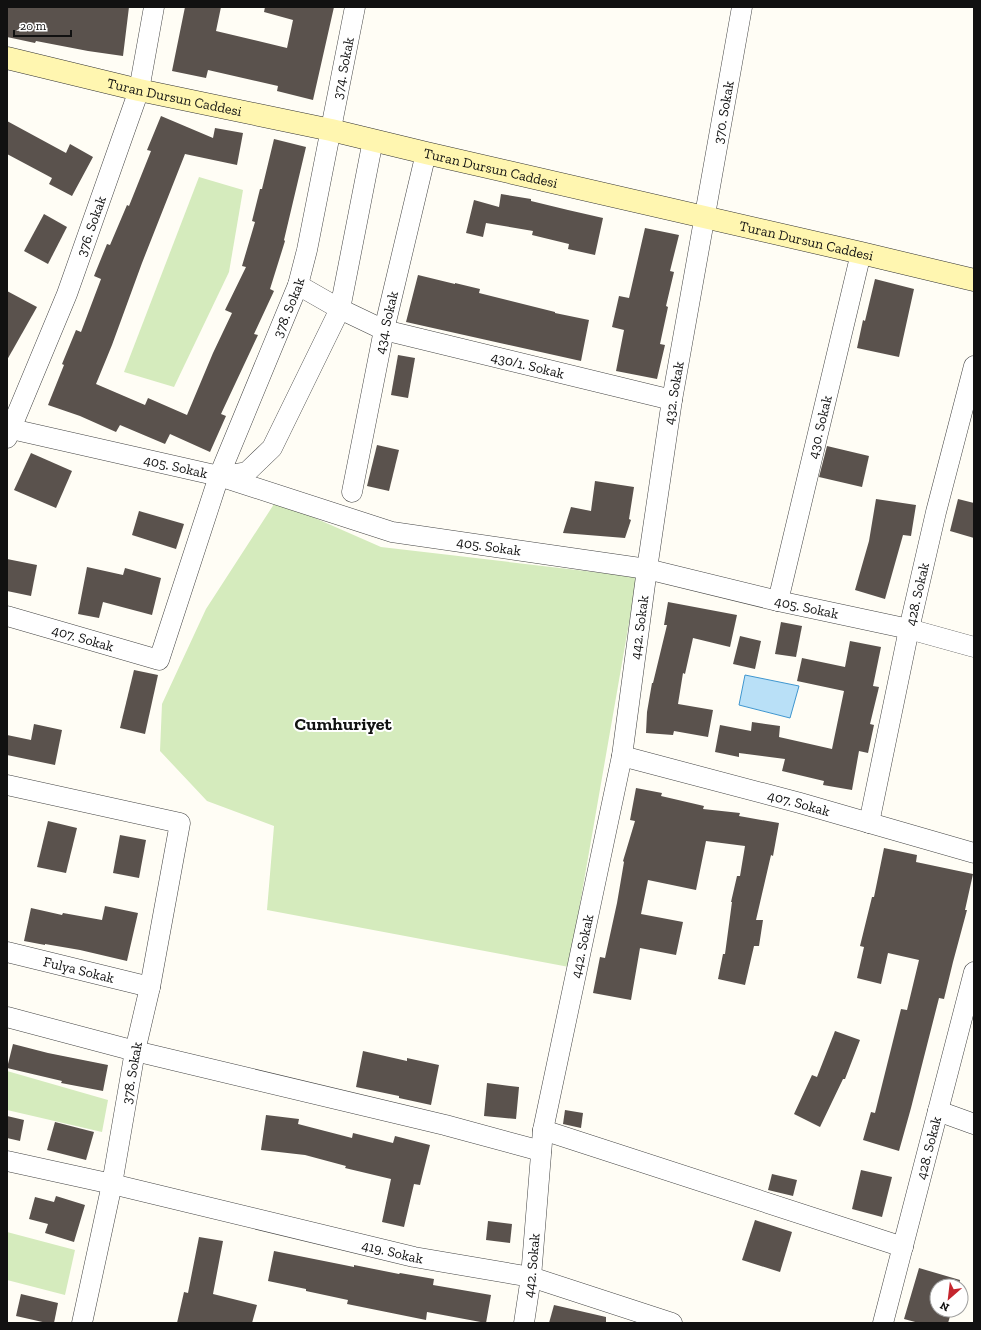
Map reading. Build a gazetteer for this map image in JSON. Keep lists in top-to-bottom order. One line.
{"streets":{"street":["374. Sokak","Turan Dursun Caddesi","370. Sokak","376. Sokak","378. Sokak","434. Sokak","430/1. Sokak","432. Sokak","430. Sokak","405. Sokak","428. Sokak","442. Sokak","407. Sokak","Fulya Sokak","419. Sokak"]},"crossings":[["374. Sokak","Turan Dursun Caddesi"],["374. Sokak","378. Sokak"],["Turan Dursun Caddesi","370. Sokak"],["Turan Dursun Caddesi","376. Sokak"],["Turan Dursun Caddesi","378. Sokak"],["Turan Dursun Caddesi","434. Sokak"],["Turan Dursun Caddesi","432. Sokak"],["Turan Dursun Caddesi","430. Sokak"],["370. Sokak","432. Sokak"],["376. Sokak","405. Sokak"],["378. Sokak","430/1. Sokak"],["378. Sokak","405. Sokak"],["378. Sokak","407. Sokak"],["378. Sokak","Fulya Sokak"],["378. Sokak","419. Sokak"],["434. Sokak","430/1. Sokak"],["430/1. Sokak","432. Sokak"],["432. Sokak","405. Sokak"],["432. Sokak","442. Sokak"],["430. Sokak","405. Sokak"],["405. Sokak","428. Sokak"],["405. Sokak","442. Sokak"],["428. Sokak","407. Sokak"],["442. Sokak","407. Sokak"],["442. Sokak","419. Sokak"]],"districts":["Cumhuriyet"],"scale_bar":"20 m","north":"bottom left"}
